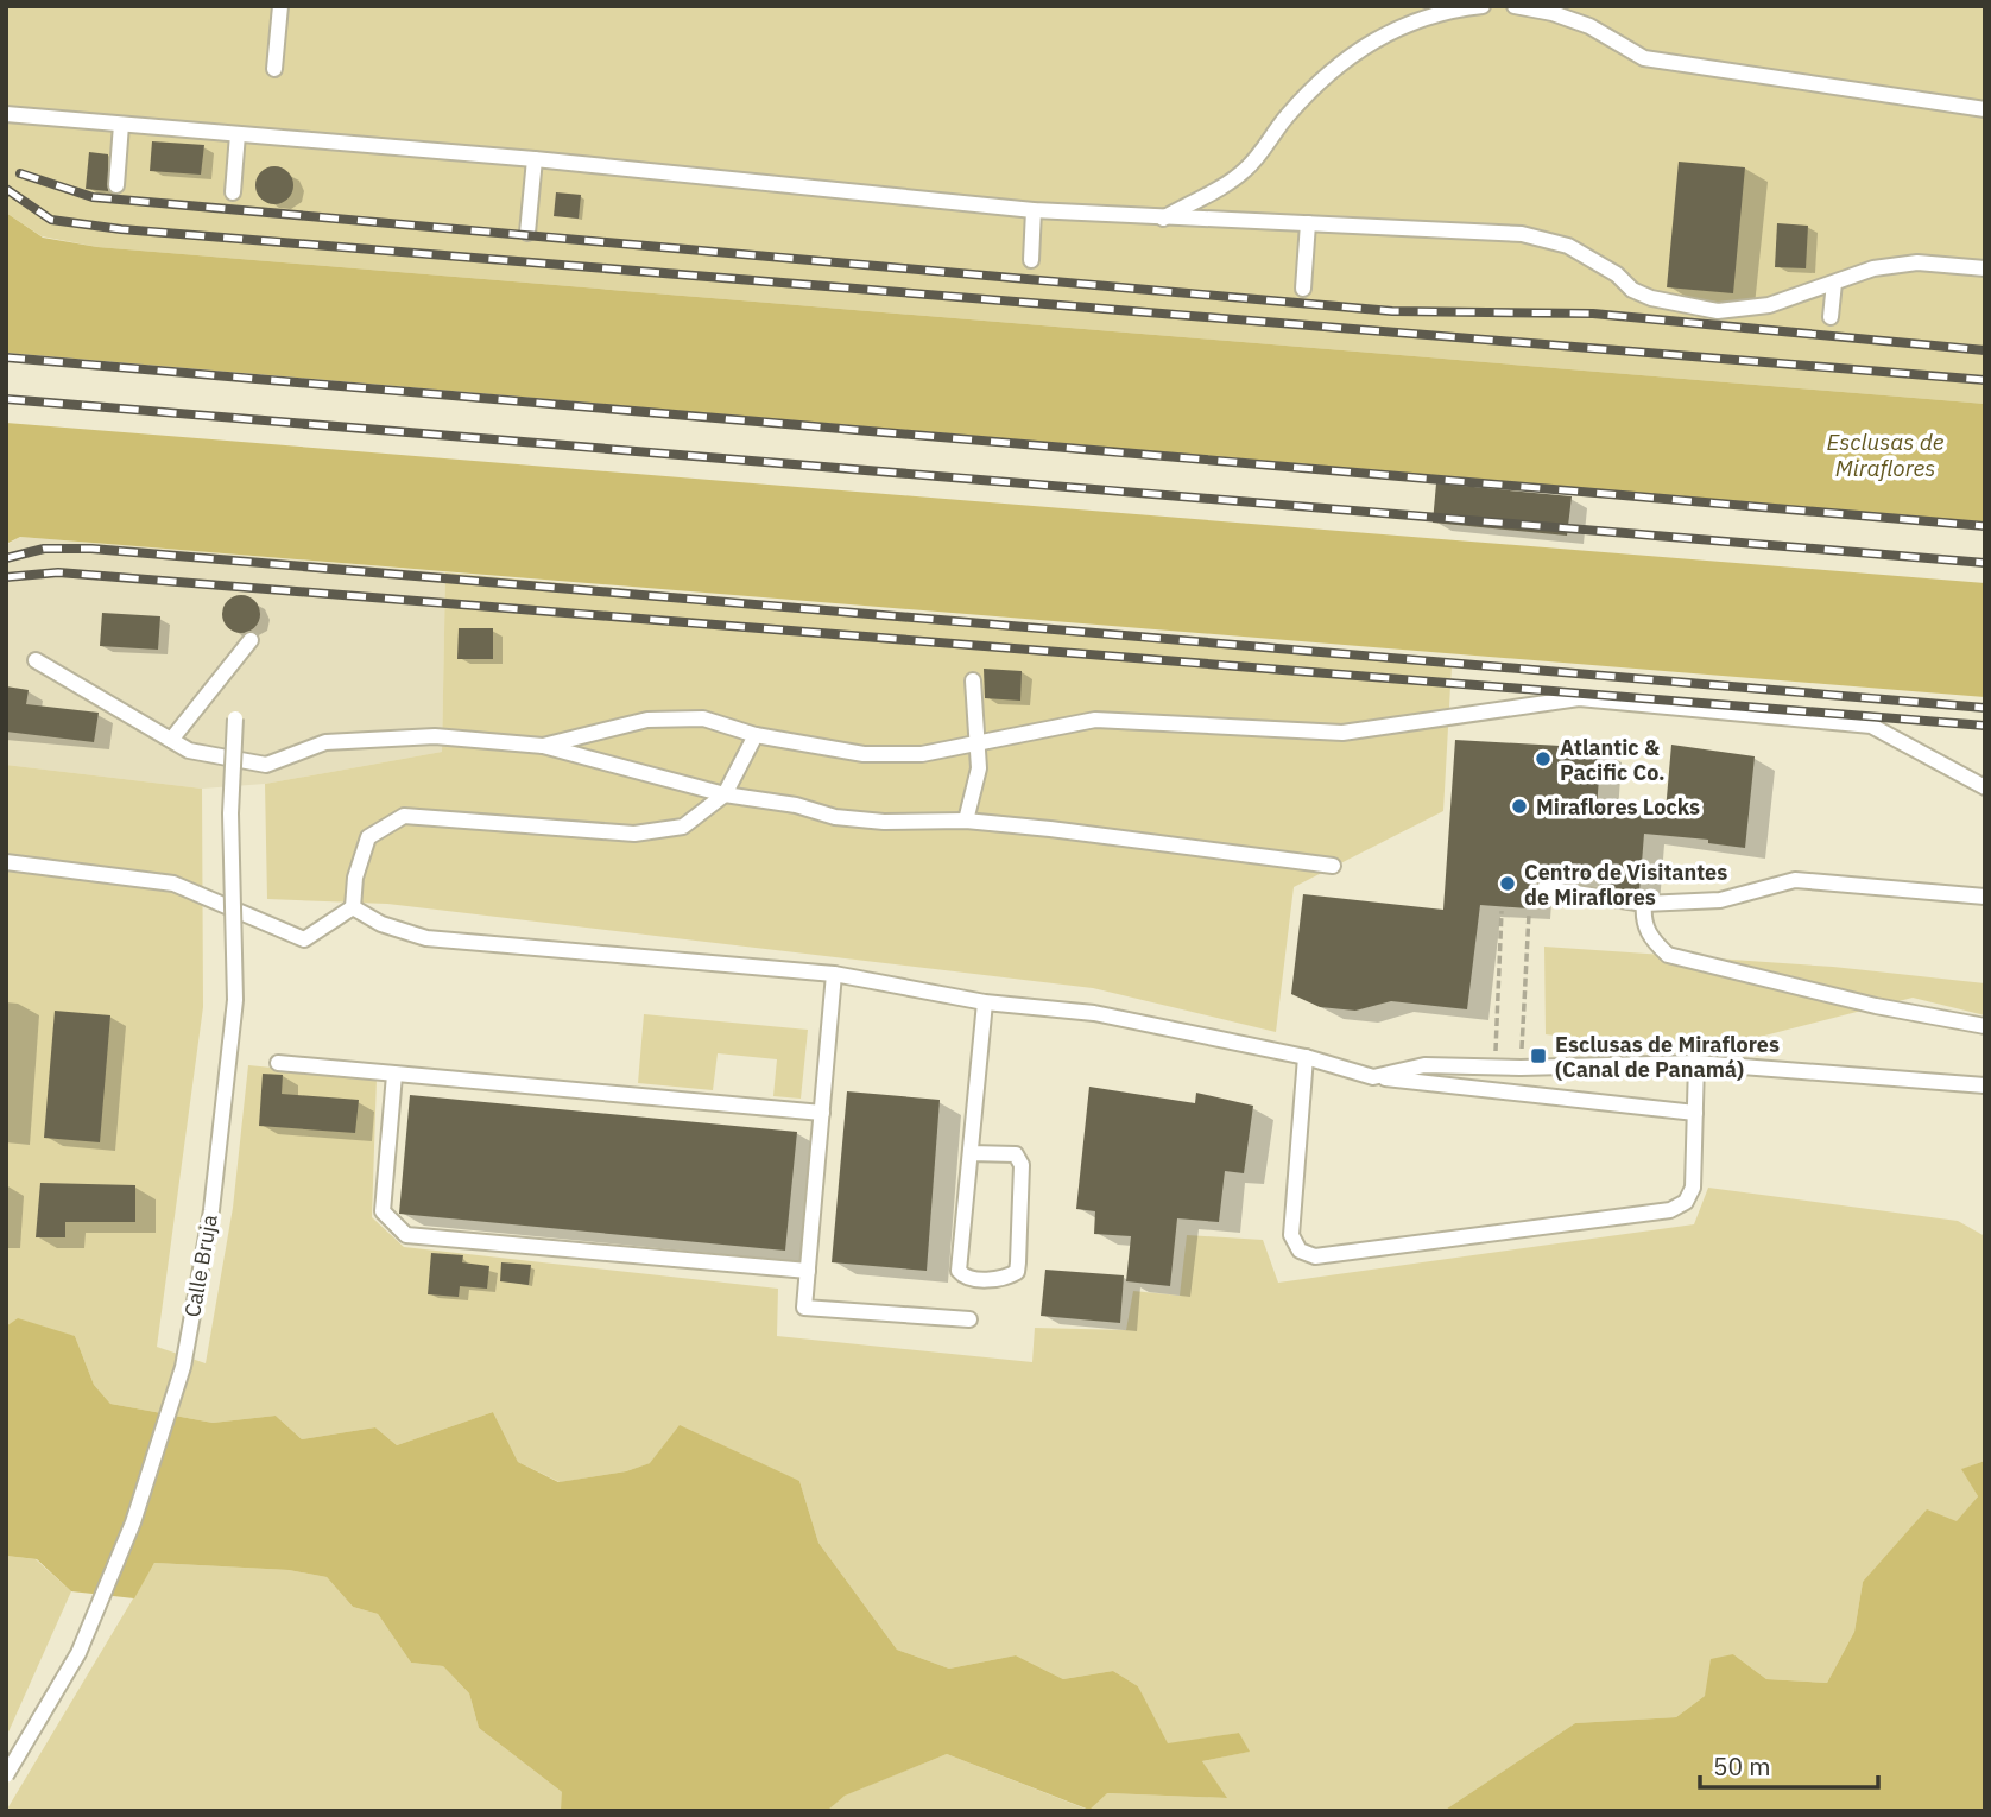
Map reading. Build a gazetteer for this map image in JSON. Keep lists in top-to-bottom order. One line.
{"streets":{"lane":["Calle Bruja"]},"water":["Esclusas de Miraflores"],"places":{"other":["Atlantic & Pacific Co.","Miraflores Locks","Centro de Visitantes de Miraflores"],"transit":["Esclusas de Miraflores (Canal de Panamá)"]},"scale_bar":"50 m"}
